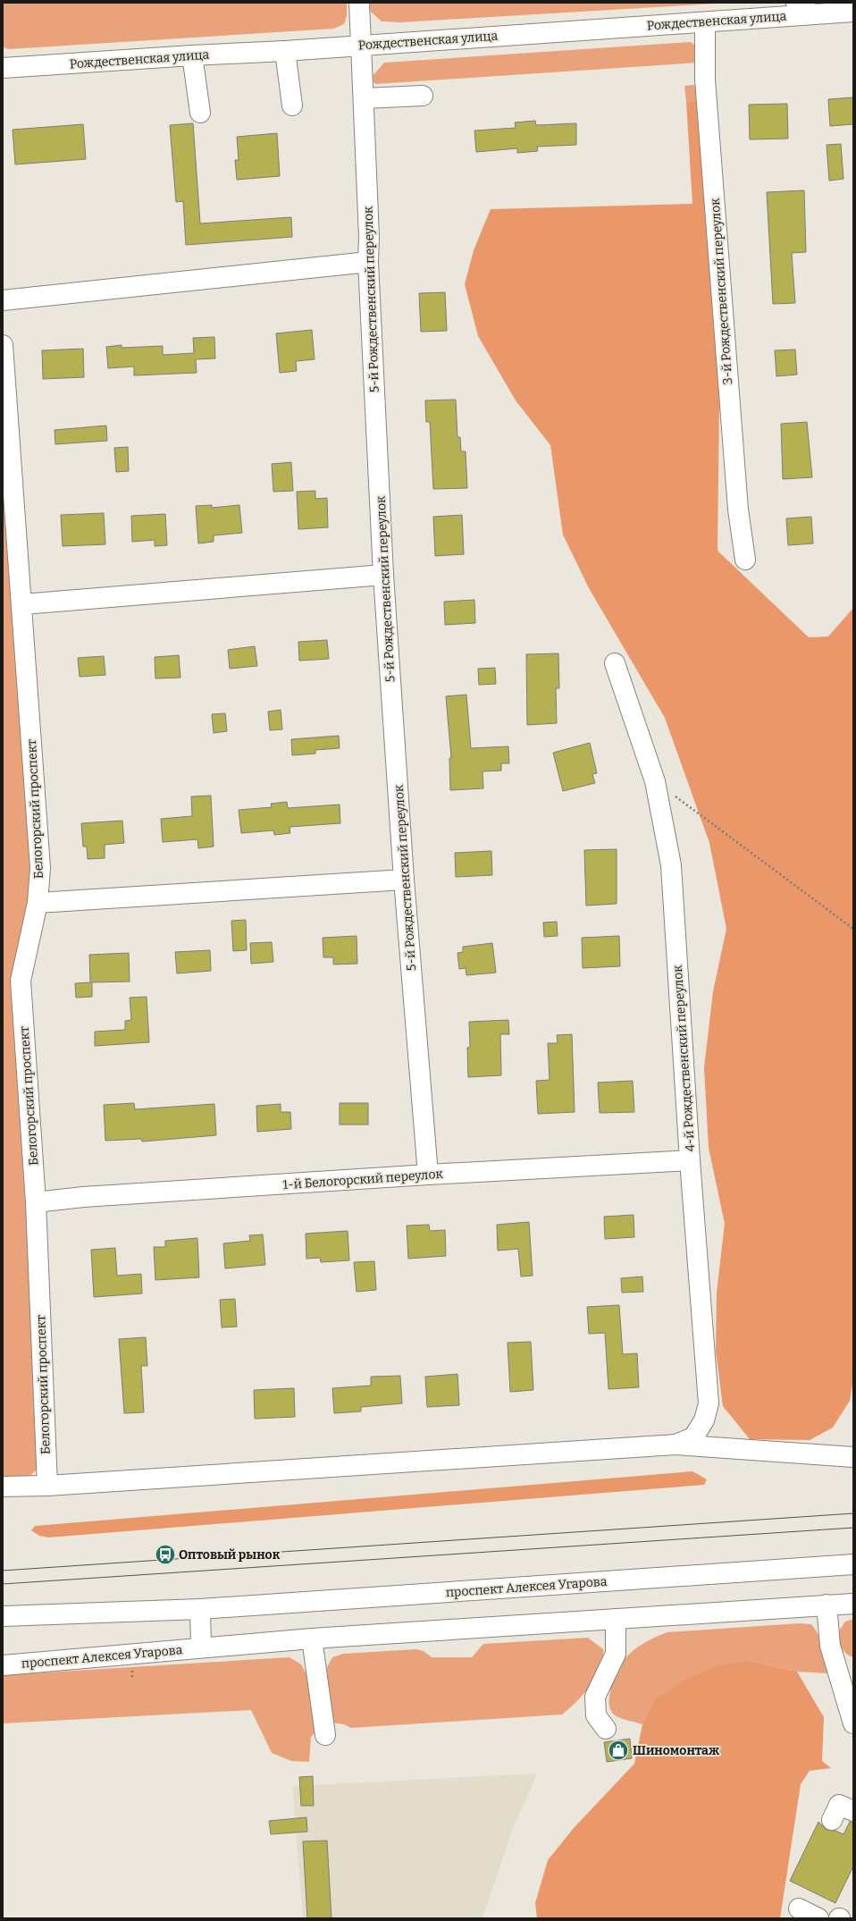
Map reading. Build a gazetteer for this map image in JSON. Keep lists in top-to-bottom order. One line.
{"streets":{"street":["Рождественская улица","3-й Рождественский переулок","5-й Рождественский переулок","Белогорский проспект","4-й Рождественский переулок","1-й Белогорский переулок","проспект Алексея Угарова"]},"crossings":[["Рождественская улица","3-й Рождественский переулок"],["Рождественская улица","5-й Рождественский переулок"],["5-й Рождественский переулок","1-й Белогорский переулок"],["Белогорский проспект","1-й Белогорский переулок"],["4-й Рождественский переулок","1-й Белогорский переулок"]],"places":{"bus stop":["Оптовый рынок"],"shop":["Шиномонтаж"]}}
